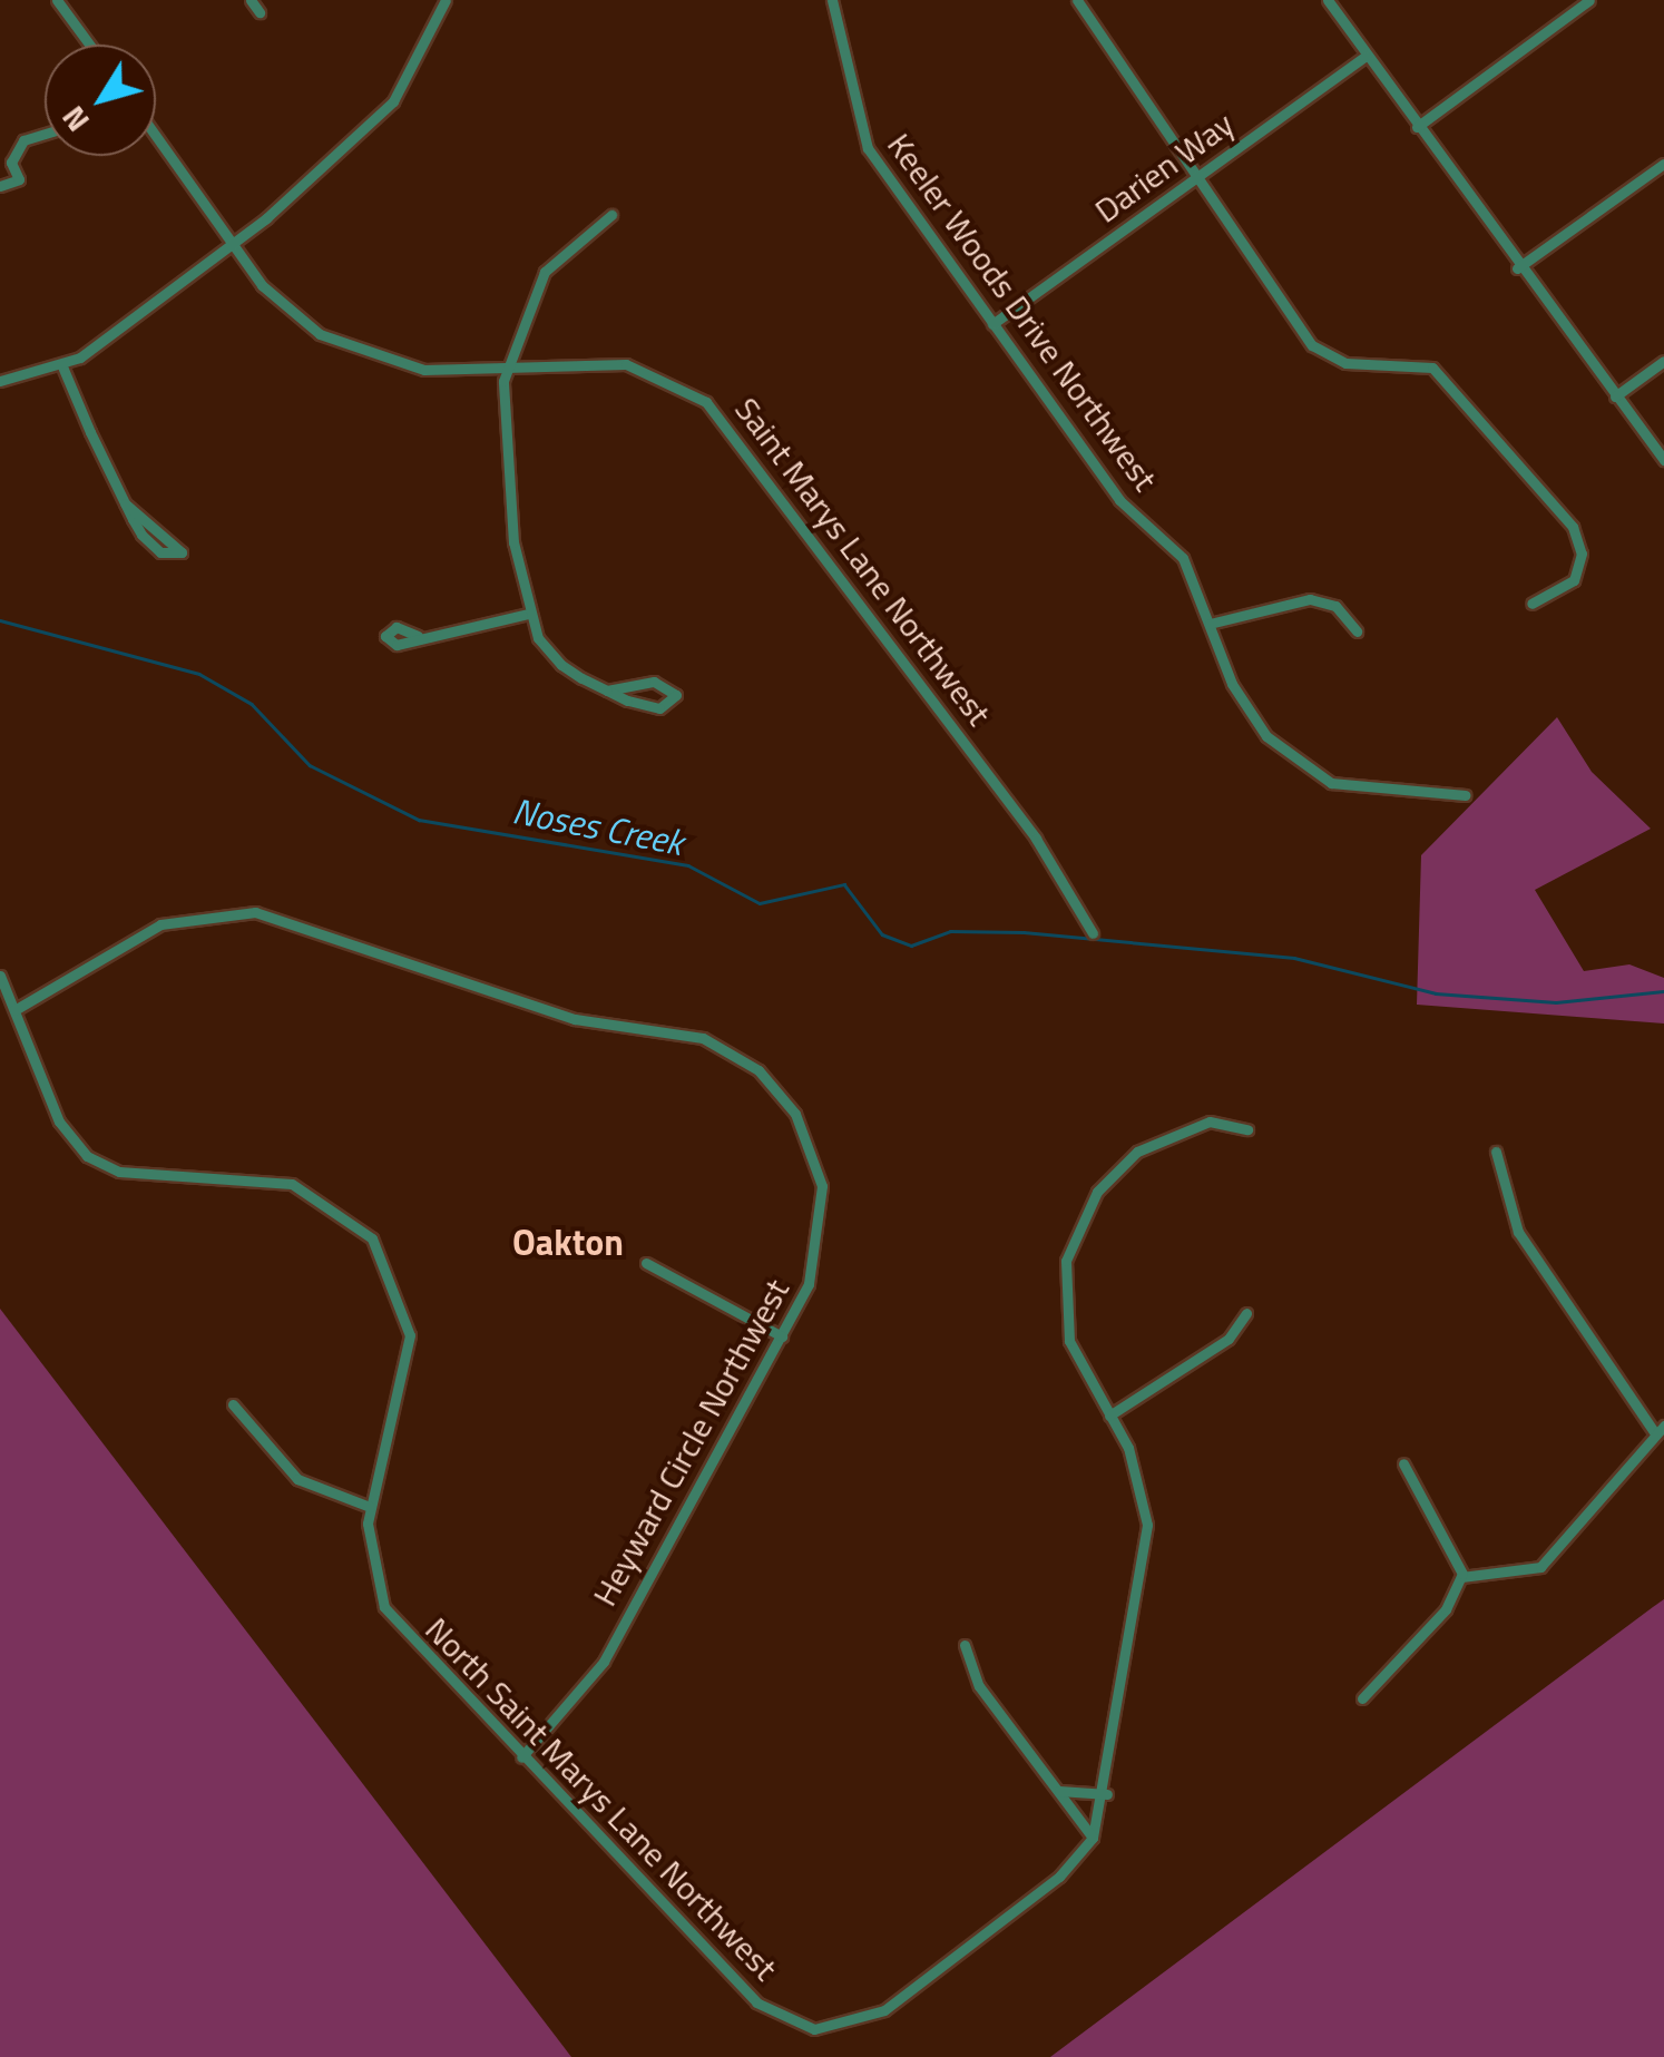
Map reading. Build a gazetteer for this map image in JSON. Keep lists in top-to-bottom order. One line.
{"streets":{"street":["Darien Way","Keeler Woods Drive Northwest","Saint Marys Lane Northwest","Heyward Circle Northwest","North Saint Marys Lane Northwest"]},"crossings":[["Darien Way","Keeler Woods Drive Northwest"],["Heyward Circle Northwest","North Saint Marys Lane Northwest"]],"districts":["Oakton"],"water":["Noses Creek"],"north":"bottom left"}
